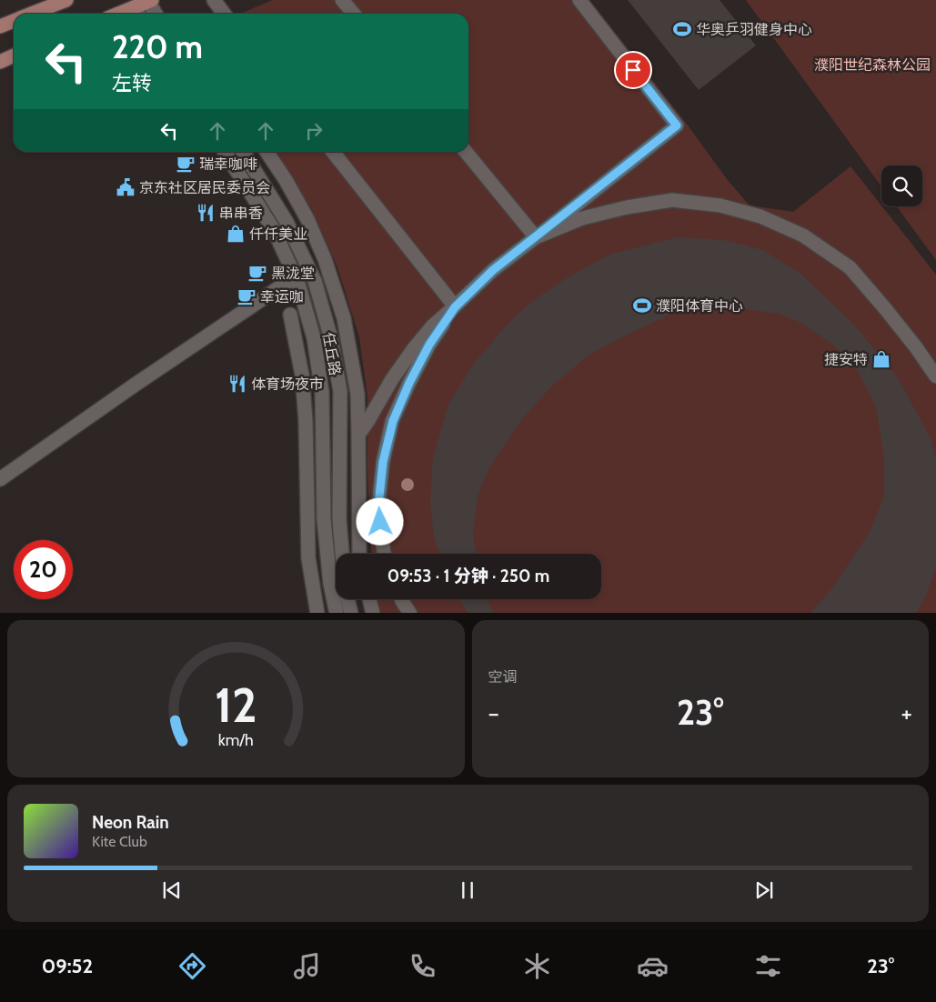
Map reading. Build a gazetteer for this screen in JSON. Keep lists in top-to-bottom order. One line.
{"streets":{"street":["任丘路"]},"parks":["濮阳世纪森林公园"],"places":{"sports":["华奥乒羽健身中心","濮阳体育中心"],"cafe":["瑞幸咖啡","黑泷堂","幸运咖"],"public building":["京东社区居民委员会"],"restaurant":["串串香","体育场夜市"],"shop":["仟仟美业","捷安特"]},"page":{"turn":["220 m","左转"],"limit":"20","trip":"09:53 · 1 分钟 · 250 m","tile":"空调","heat":["−","23°","+"],"song":["Neon Rain","Kite Club"],"tabs":["09:52","23°"],"gauge":["12","km/h"]}}
